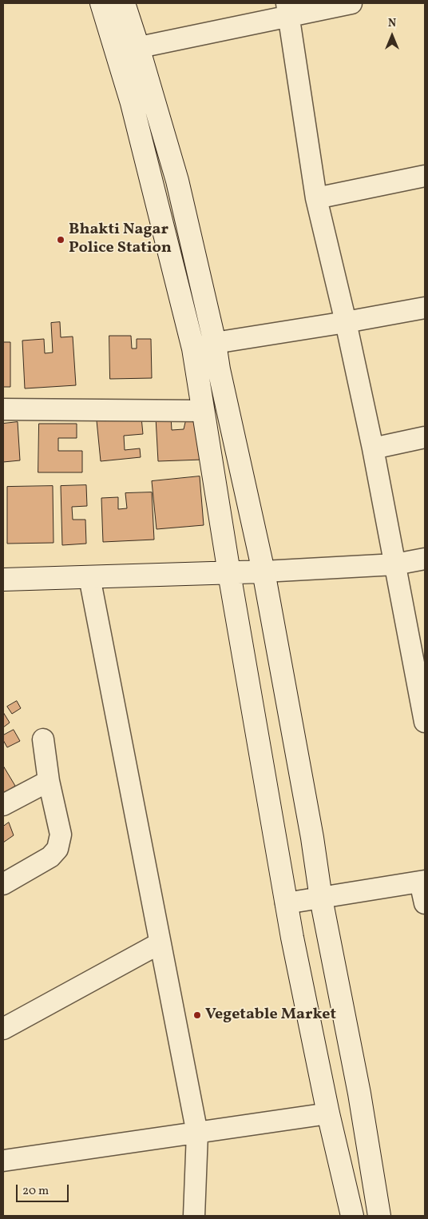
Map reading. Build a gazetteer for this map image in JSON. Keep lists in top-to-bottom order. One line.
{"places":["Bhakti Nagar Police Station","Vegetable Market"],"scale_bar":"20 m","north":"top"}
